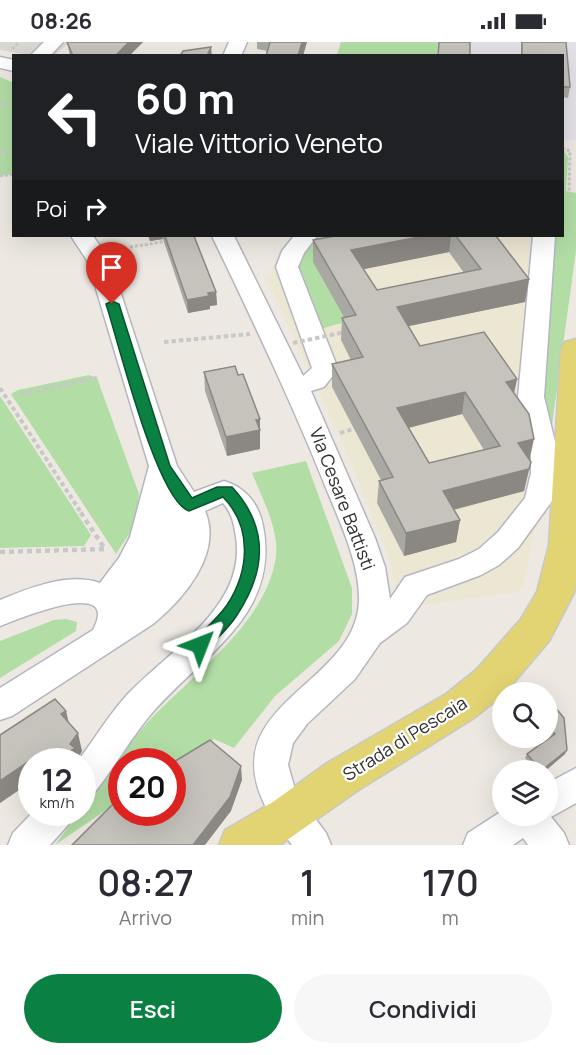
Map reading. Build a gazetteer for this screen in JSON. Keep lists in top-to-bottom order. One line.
{"streets":{"main road":["Strada di Pescaia"],"street":["Via Cesare Battisti"]},"crossings":[["Via Cesare Battisti","Strada di Pescaia"]],"page":{"status":"08:26","turn":["60 m","Viale Vittorio Veneto"],"then":"Poi","speed":"12 km/h","limit":"20","eta":["08:27","Arrivo","1","min","170","m"],"buttons":["Esci","Condividi"]}}
